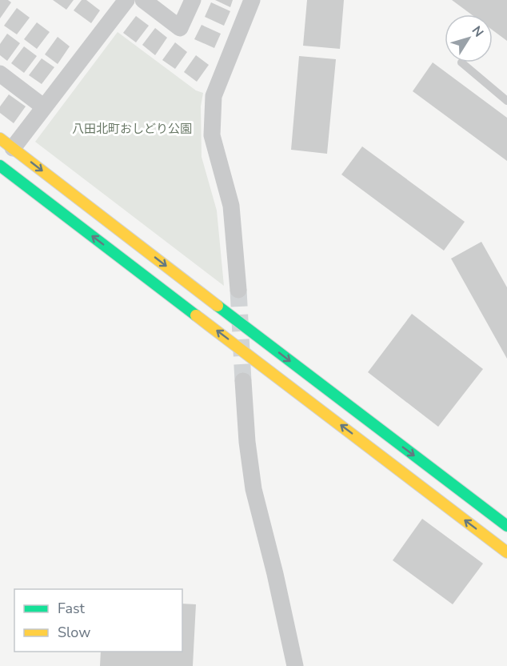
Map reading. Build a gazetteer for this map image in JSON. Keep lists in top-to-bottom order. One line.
{"parks":["八田北町おしどり公園"],"legend":["Fast","Slow"],"north":"top right"}
